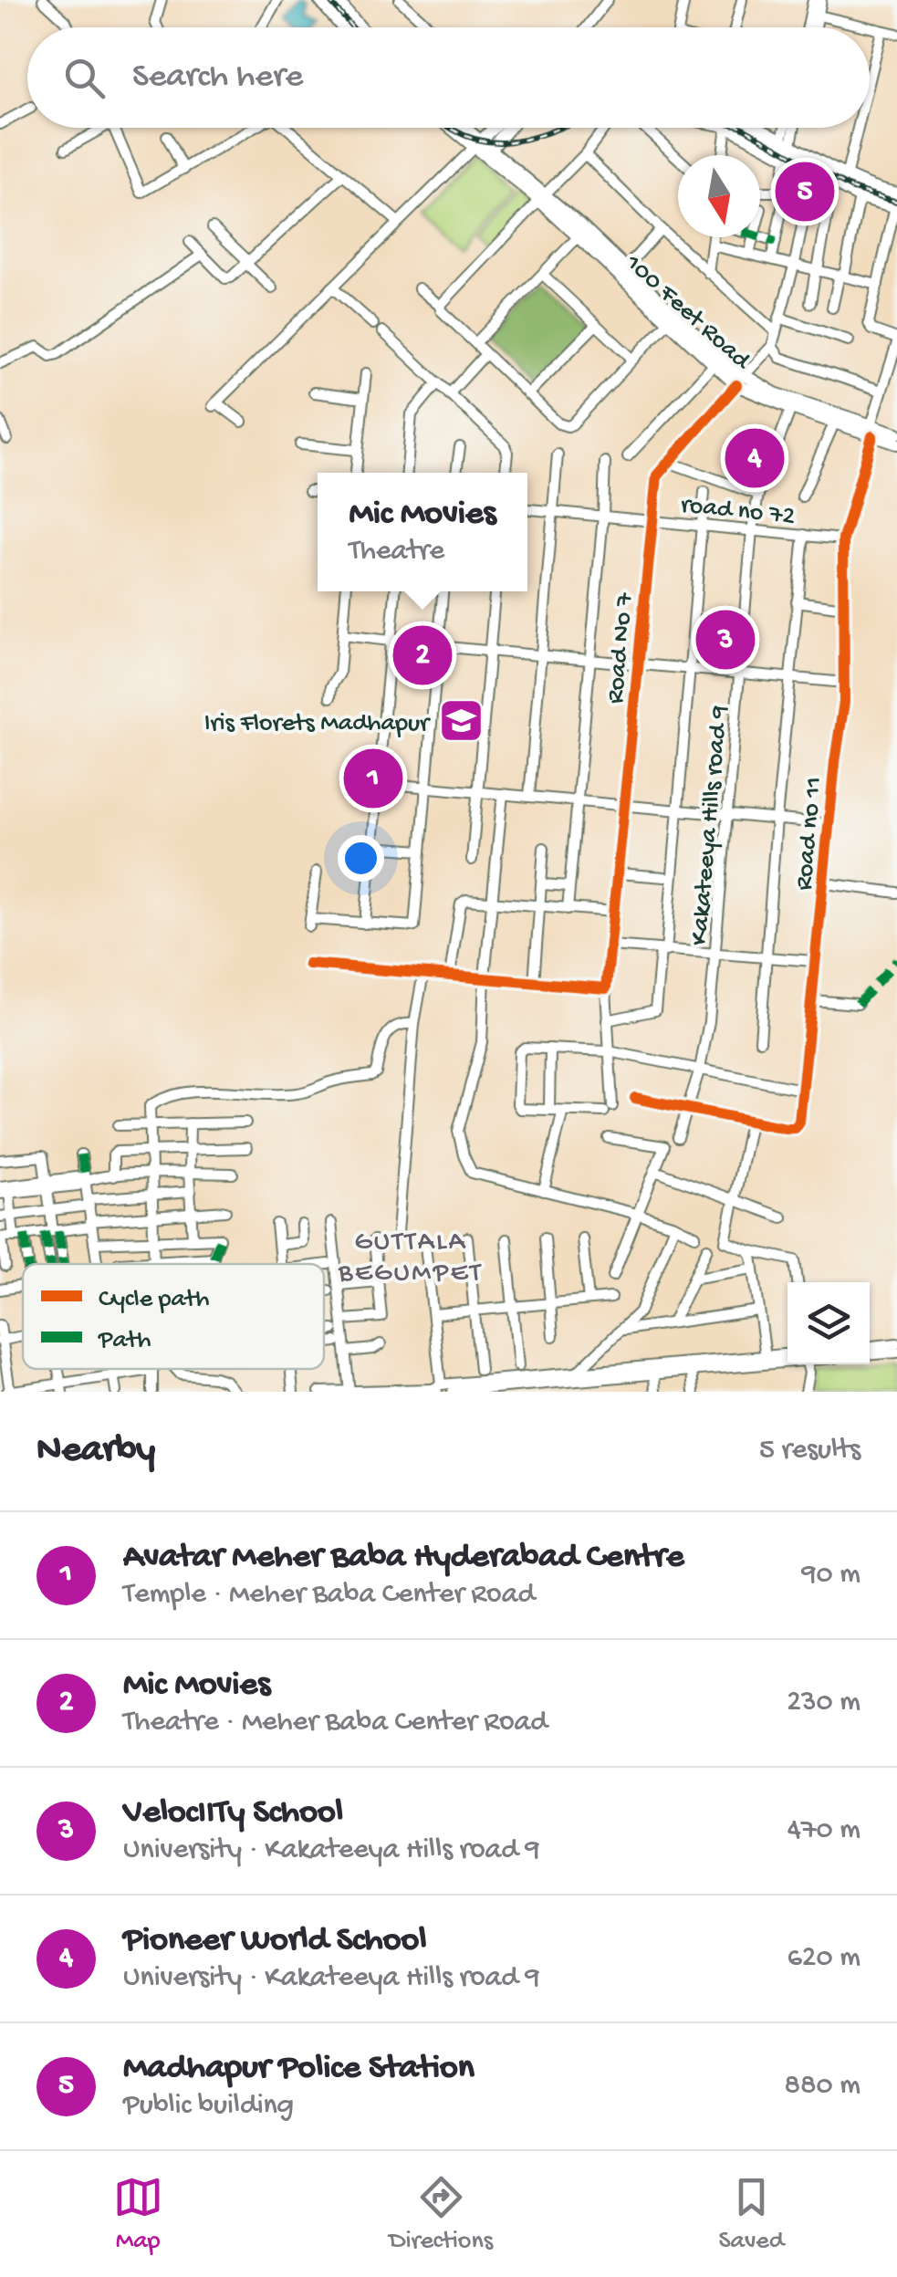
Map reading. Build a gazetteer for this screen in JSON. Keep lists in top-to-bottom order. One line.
{"streets":{"main road":["100 Feet Road"],"street":["road no 72","Road No 7","Kakateeya Hills road 9","Road no 11"]},"crossings":[["100 Feet Road","Road No 7"],["100 Feet Road","Kakateeya Hills road 9"],["100 Feet Road","Road no 11"],["road no 72","Road No 7"],["road no 72","Kakateeya Hills road 9"],["road no 72","Road no 11"],["Kakateeya Hills road 9","Road no 11"]],"districts":["GUTTALA BEGUMPET"],"places":{"school or university":["Iris Florets Madhapur"]},"legend":["Cycle path","Path"],"north":"bottom","page":{"search":"Search here","pins":["5","4","3","2","1"],"popup":["Mic Movies","Theatre"],"heading":["Nearby","5 results"],"list":[{"mark":"1","name":"Avatar Meher Baba Hyderabad Centre","note":"Temple · Meher Baba Center Road","value":"90 m"},{"mark":"2","name":"Mic Movies","note":"Theatre · Meher Baba Center Road","value":"230 m"},{"mark":"3","name":"VelocIITy School","note":"University · Kakateeya Hills road 9","value":"470 m"},{"mark":"4","name":"Pioneer World School","note":"University · Kakateeya Hills road 9","value":"620 m"},{"mark":"5","name":"Madhapur Police Station","note":"Public building","value":"880 m"}],"nav":["Map","Directions","Saved"]}}
